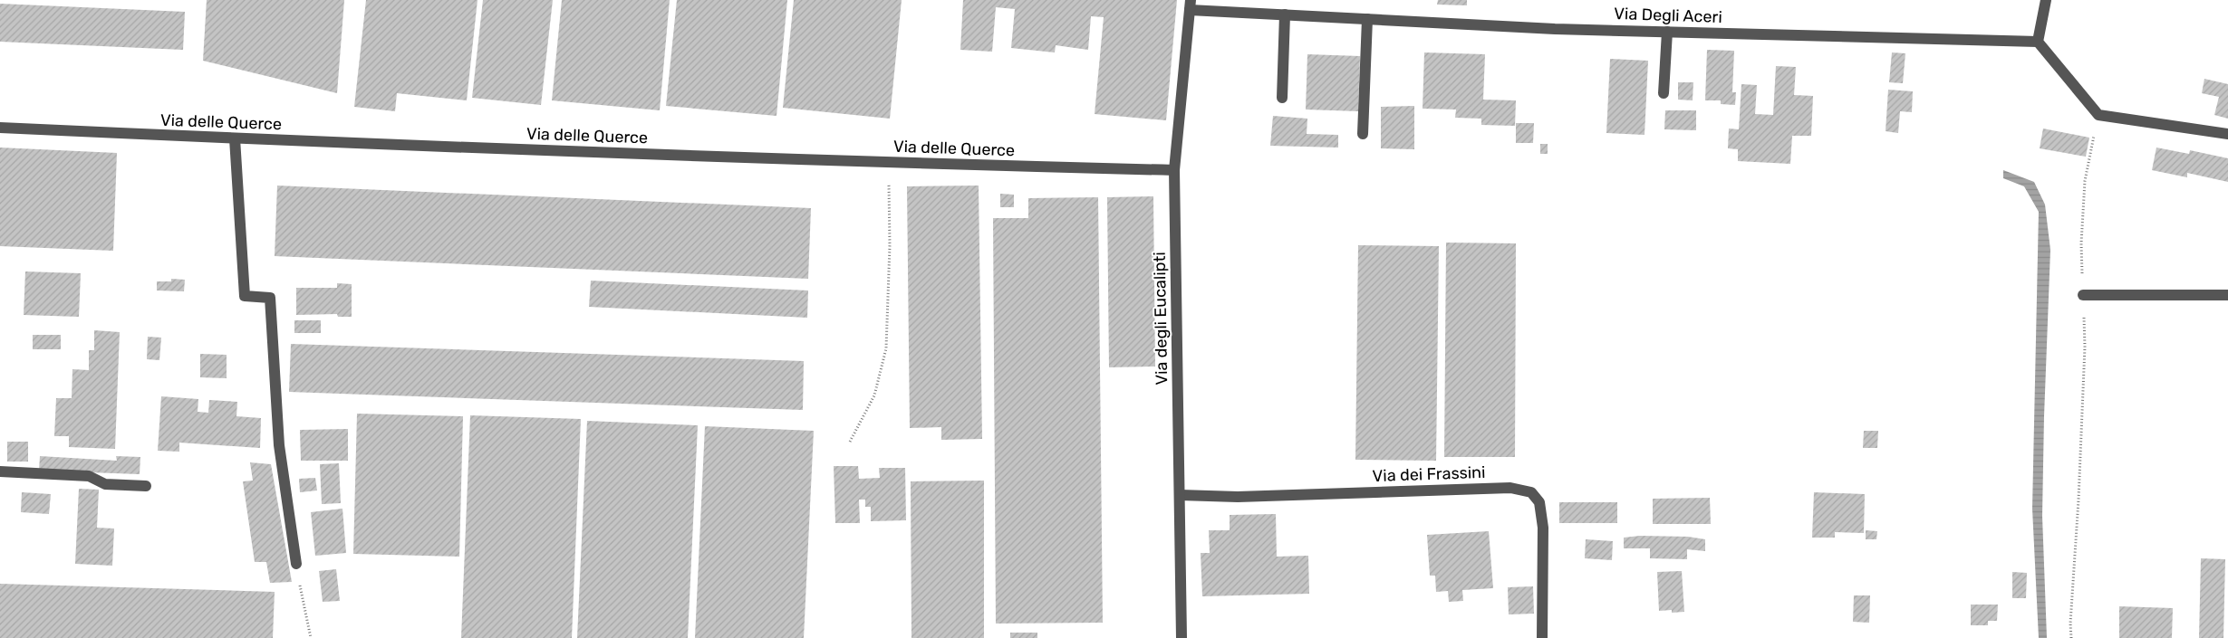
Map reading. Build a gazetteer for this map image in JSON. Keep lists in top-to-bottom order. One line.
{"streets":{"street":["Via Degli Aceri","Via delle Querce","Via degli Eucalipti","Via dei Frassini"]},"crossings":[["Via Degli Aceri","Via degli Eucalipti"],["Via delle Querce","Via degli Eucalipti"],["Via degli Eucalipti","Via dei Frassini"]]}
